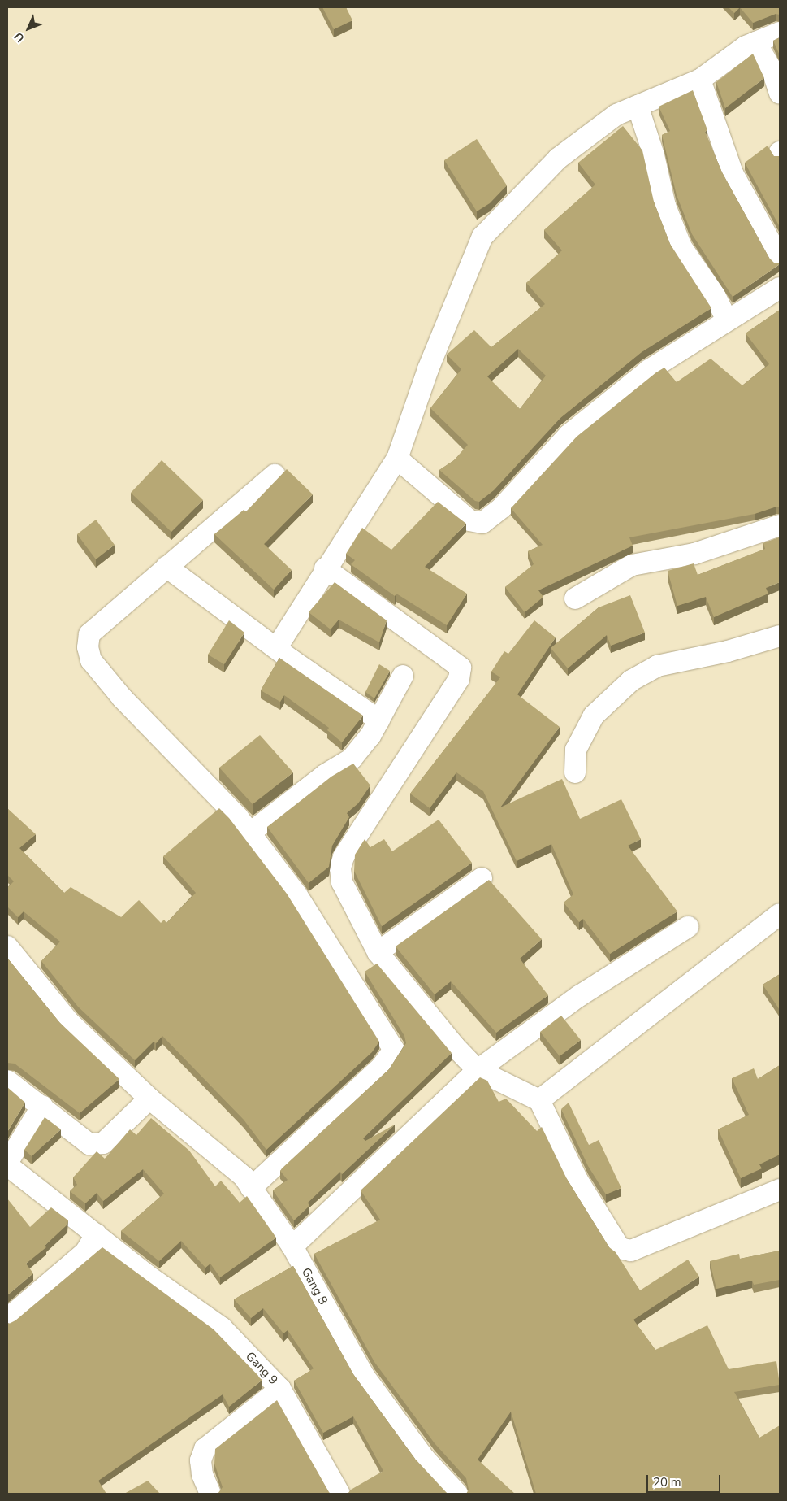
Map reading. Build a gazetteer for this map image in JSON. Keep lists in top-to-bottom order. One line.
{"streets":{"street":["Gang 8","Gang 9"]},"scale_bar":"20 m","north":"bottom left"}
